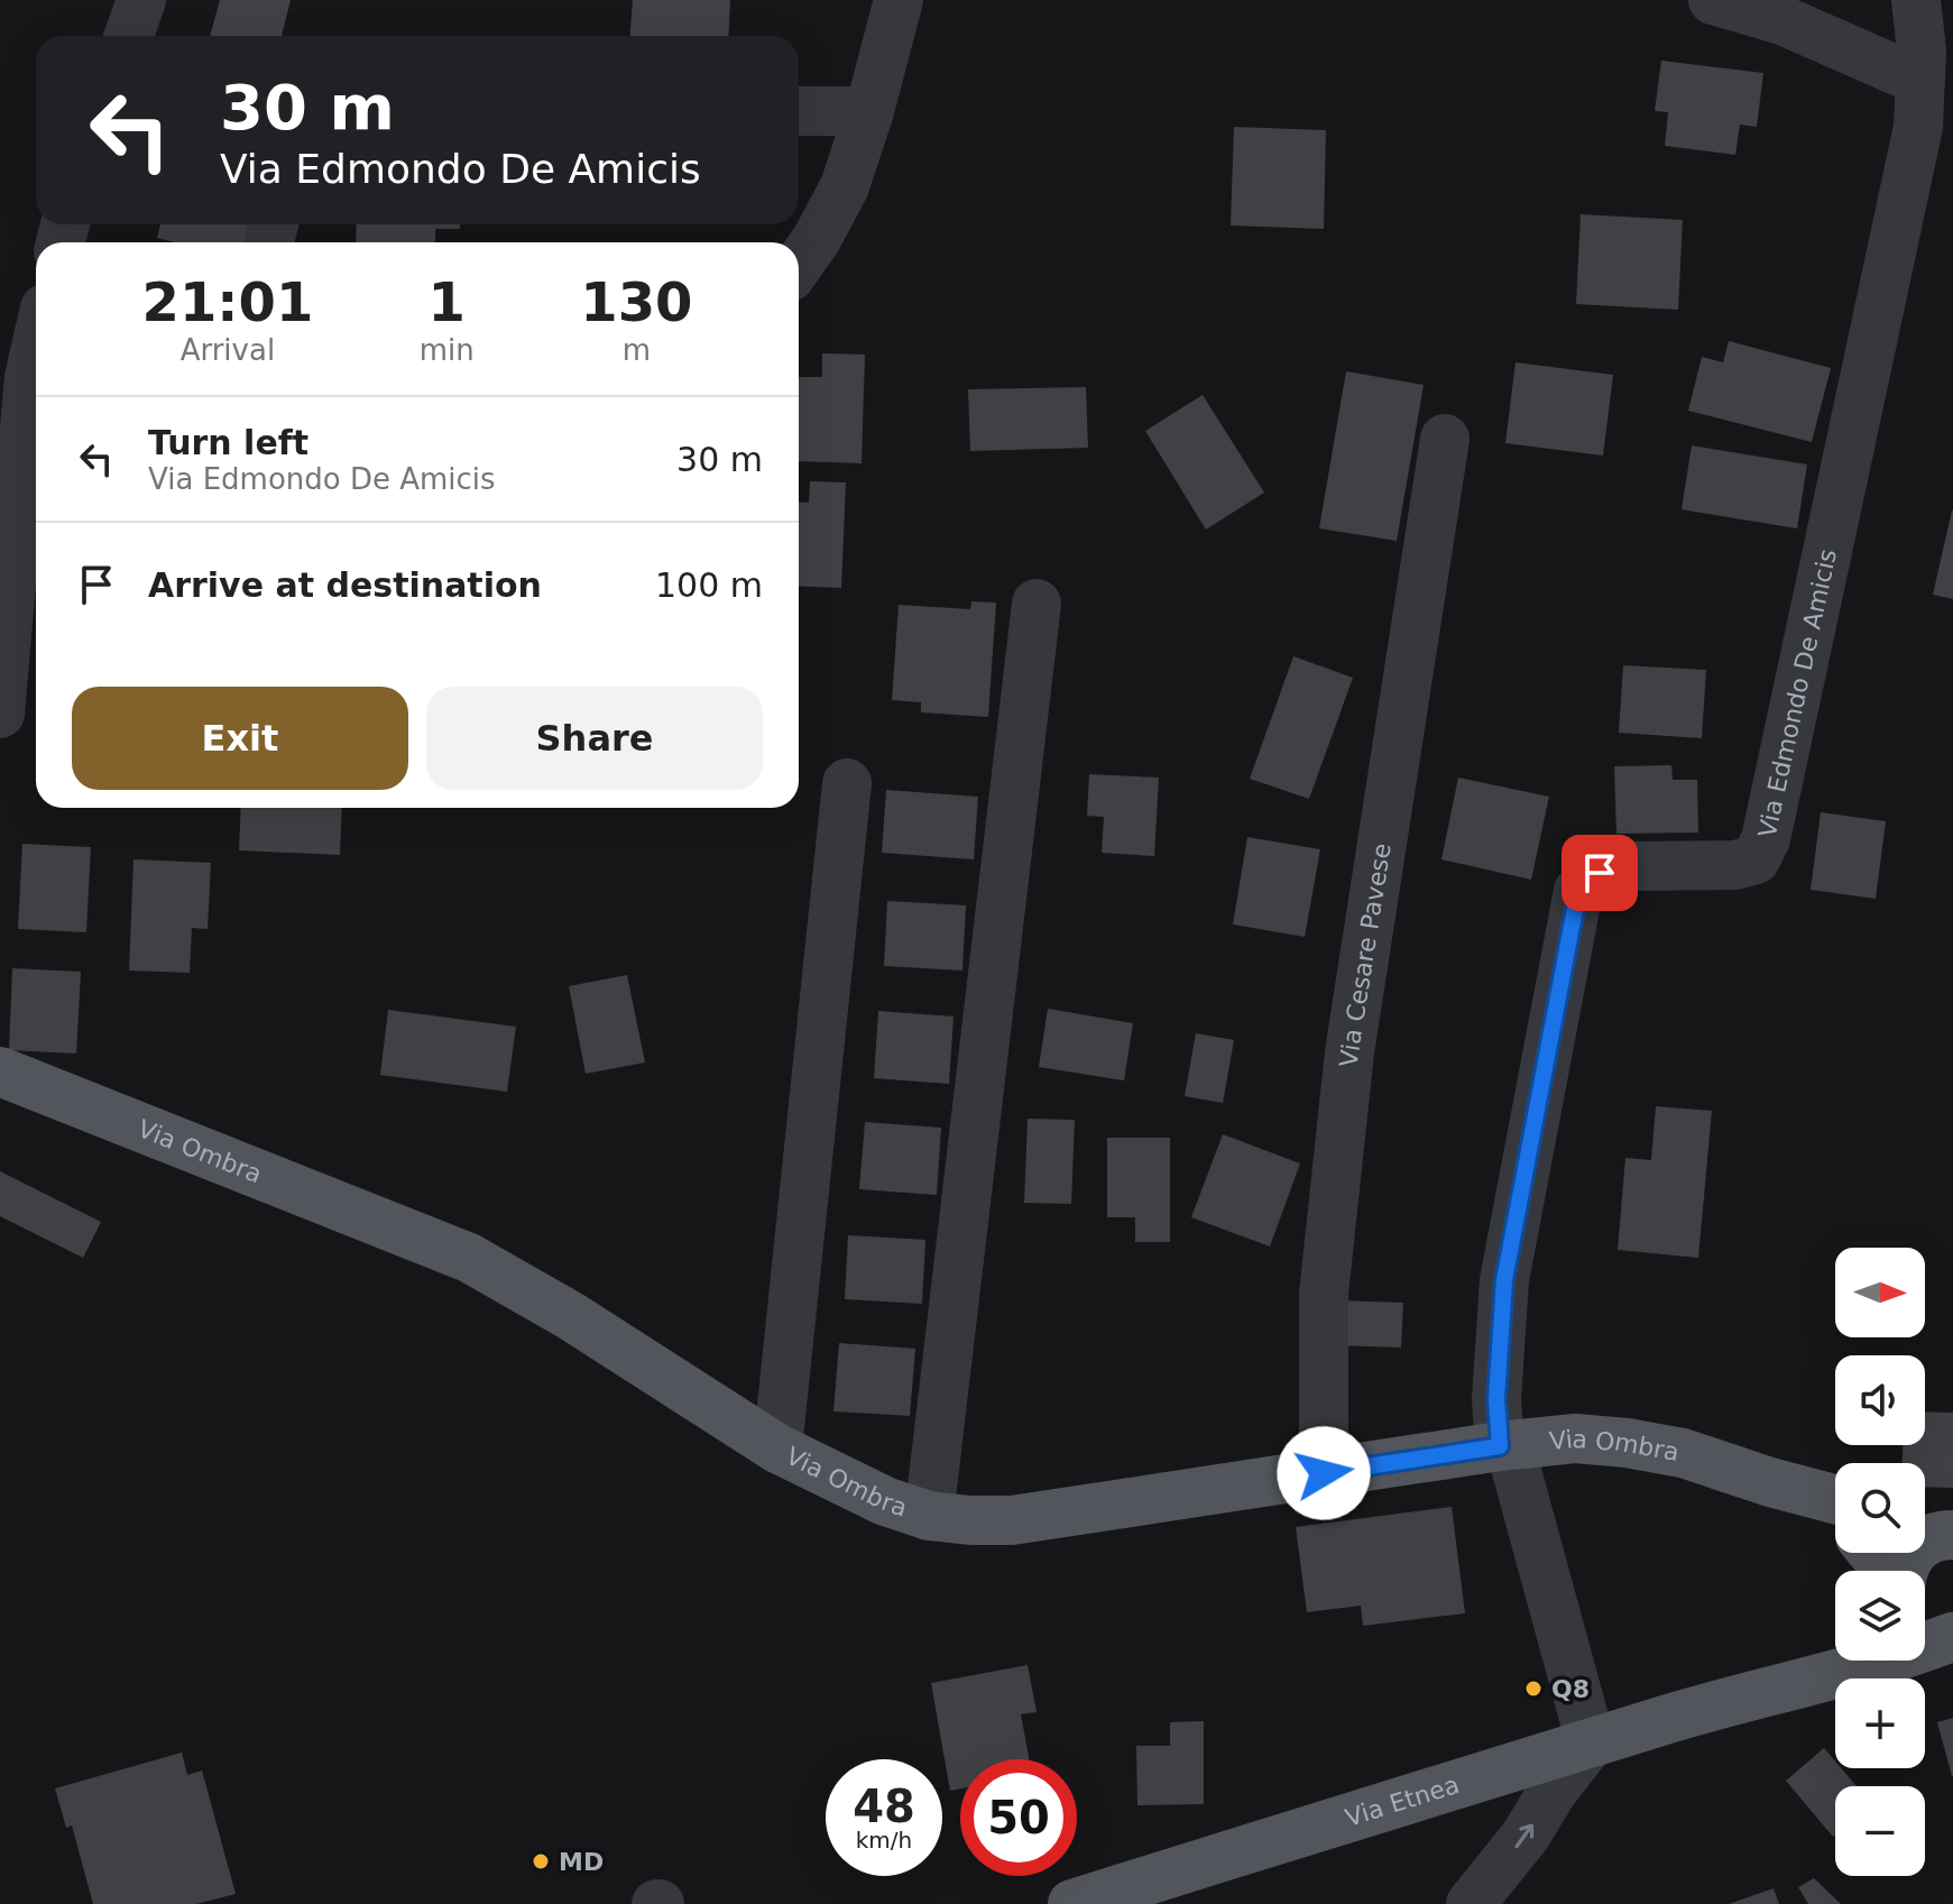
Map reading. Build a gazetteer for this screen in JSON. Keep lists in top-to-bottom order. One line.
{"streets":{"main road":["Via Ombra","Via Etnea"],"street":["Via Edmondo De Amicis","Via Cesare Pavese"]},"crossings":[["Via Edmondo De Amicis","Via Ombra"],["Via Edmondo De Amicis","Via Etnea"],["Via Cesare Pavese","Via Ombra"]],"places":["Q8","MD"],"north":"right","page":{"turn":["30 m","Via Edmondo De Amicis"],"eta":["21:01","Arrival","1","min","130","m"],"list":[{"name":"Turn left","note":"Via Edmondo De Amicis","value":"30 m"},{"name":"Arrive at destination","value":"100 m"}],"buttons":["Exit","Share"],"map_buttons":["+","−"],"speed":"48 km/h","limit":"50"}}
